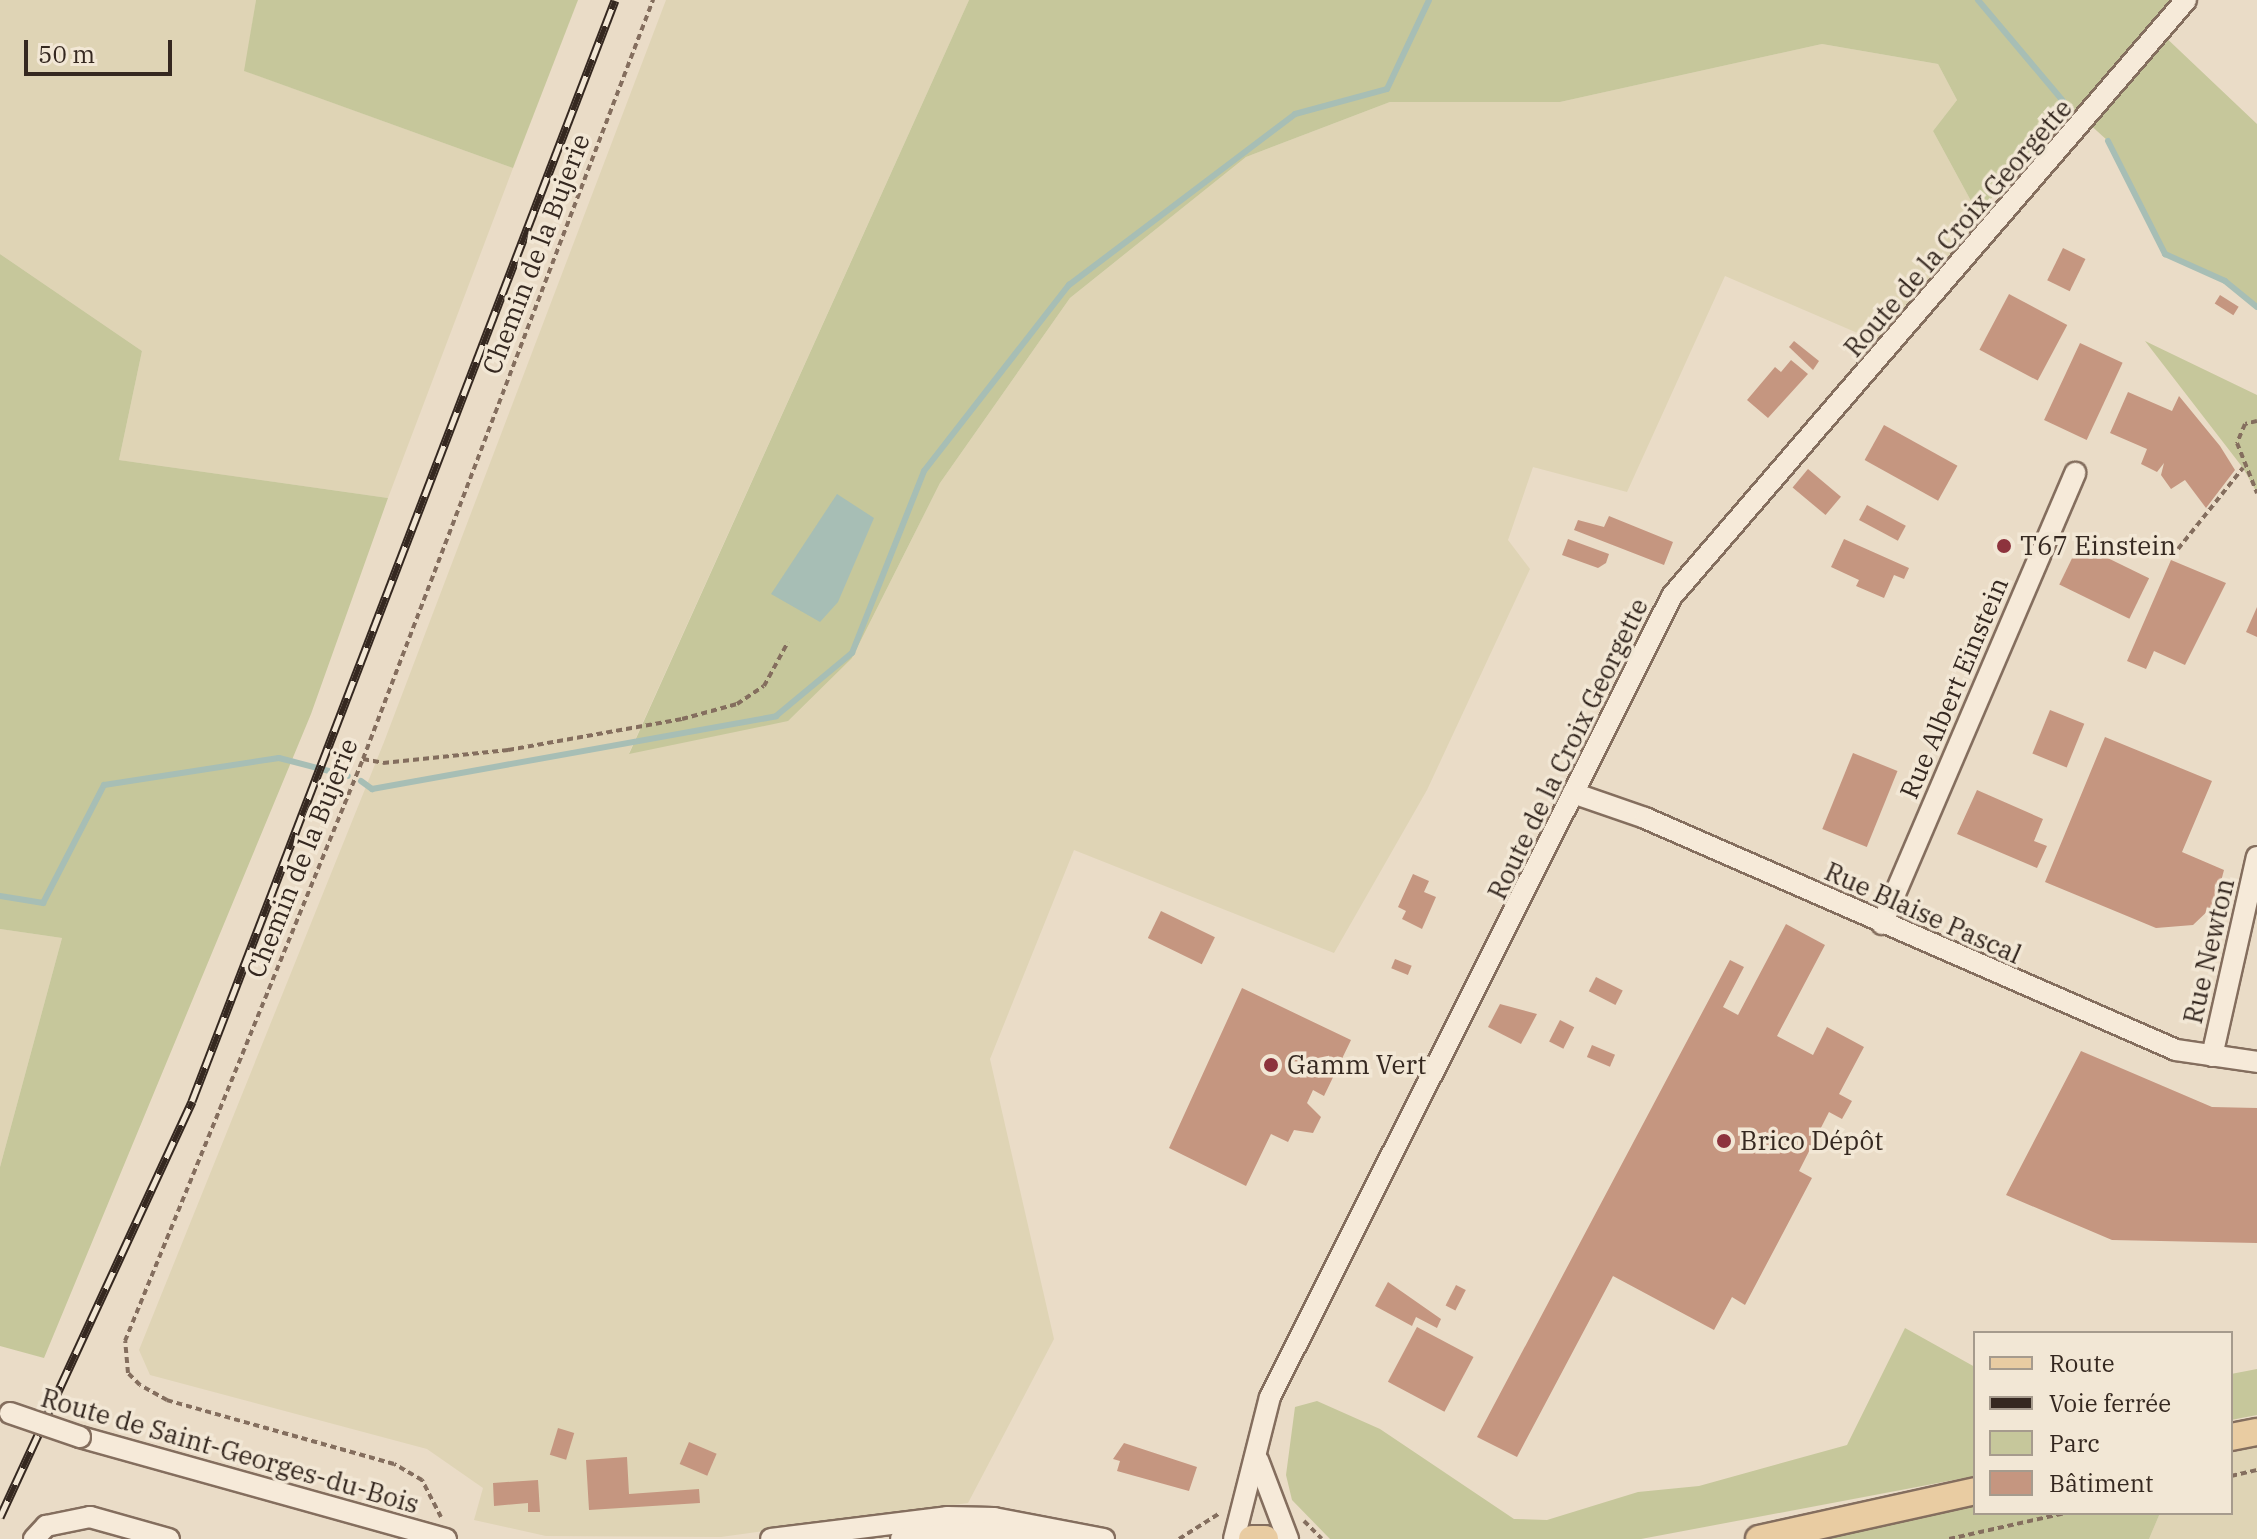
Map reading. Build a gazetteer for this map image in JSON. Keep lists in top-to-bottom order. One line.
{"streets":{"street":["Route de la Croix Georgette","Rue Albert Einstein","Rue Blaise Pascal","Rue Newton","Route de Saint-Georges-du-Bois"],"path":["Chemin de la Bujerie"]},"crossings":[["Route de la Croix Georgette","Rue Blaise Pascal"],["Chemin de la Bujerie","Route de Saint-Georges-du-Bois"],["Rue Albert Einstein","Rue Blaise Pascal"],["Rue Blaise Pascal","Rue Newton"]],"places":["T67 Einstein","Gamm Vert","Brico Dépôt"],"legend":["Route","Voie ferrée","Parc","Bâtiment"],"scale_bar":"50 m"}
